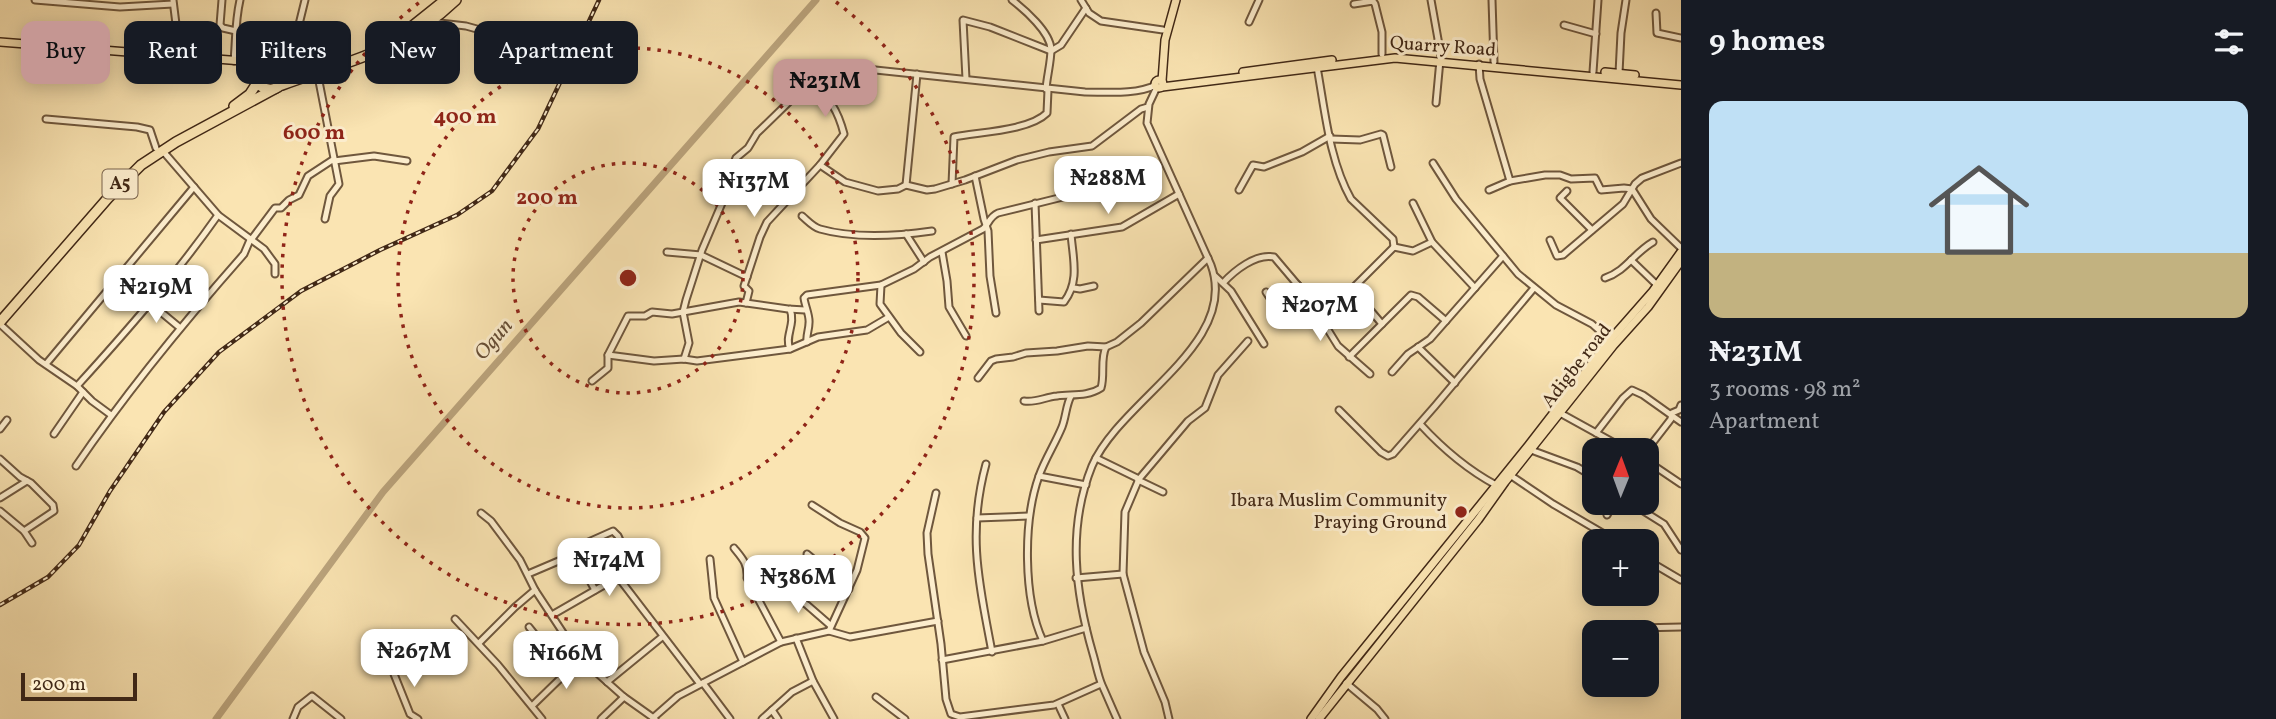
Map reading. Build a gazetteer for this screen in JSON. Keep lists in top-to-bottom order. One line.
{"streets":{"highway":["A5"],"main road":["Quarry Road","Adigbe road"]},"water":["Ogun"],"places":["Ibara Muslim Community Praying Ground"],"scale_bar":"200 m","north":"top","page":{"heading":"9 homes","chip":["Buy","Rent","Filters","New","Apartment"],"price":["₦231M","₦288M","₦137M","₦219M","₦207M","₦174M","₦386M","₦267M","₦166M"],"list":[{"name":"₦231M","note":"3 rooms · 98 m² · Apartment"}],"map_buttons":["+","−"],"scale":"200 m"},"rings":["400 m","600 m","200 m"]}
